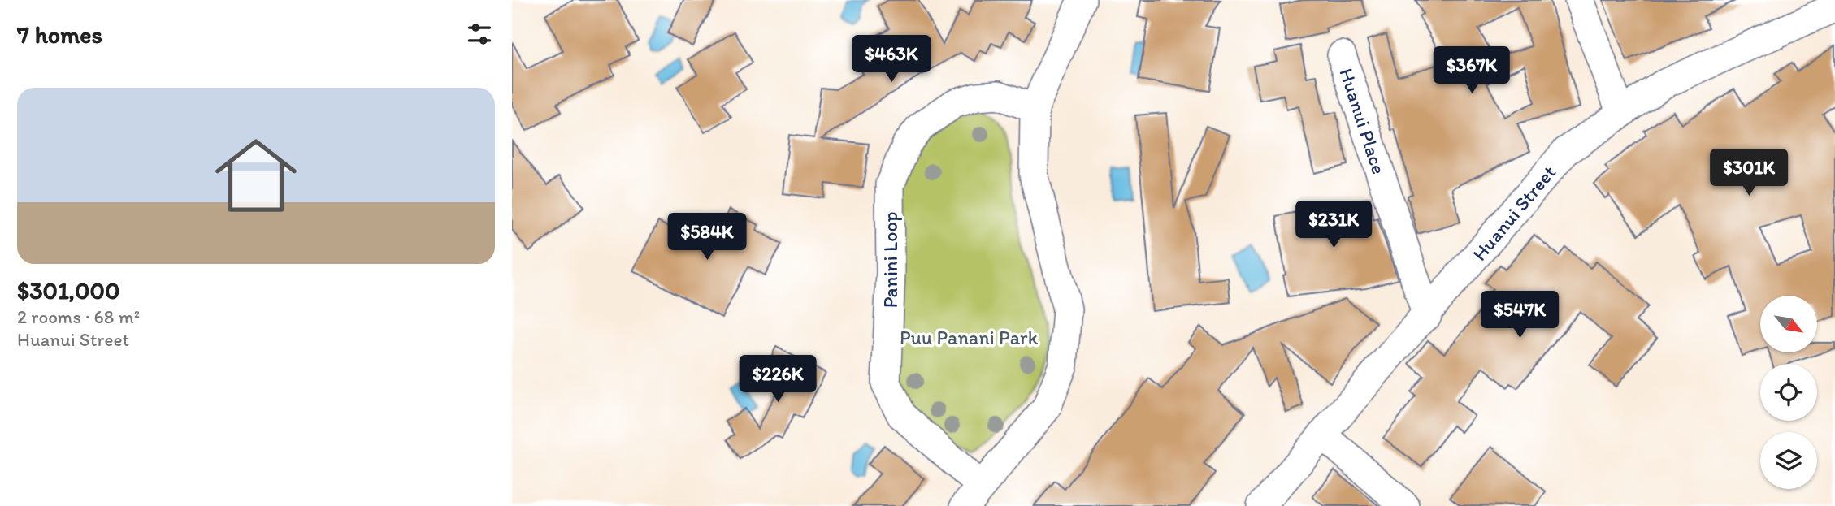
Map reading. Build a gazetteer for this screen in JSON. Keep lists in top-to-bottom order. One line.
{"streets":{"street":["Huanui Place","Huanui Street","Panini Loop"]},"crossings":[["Huanui Place","Huanui Street"]],"parks":["Puu Panani Park"],"north":"bottom right","page":{"heading":"7 homes","price":["$463K","$367K","$301K","$231K","$584K","$547K","$226K"],"list":[{"name":"$301,000","note":"2 rooms · 68 m² · Huanui Street"}]}}
